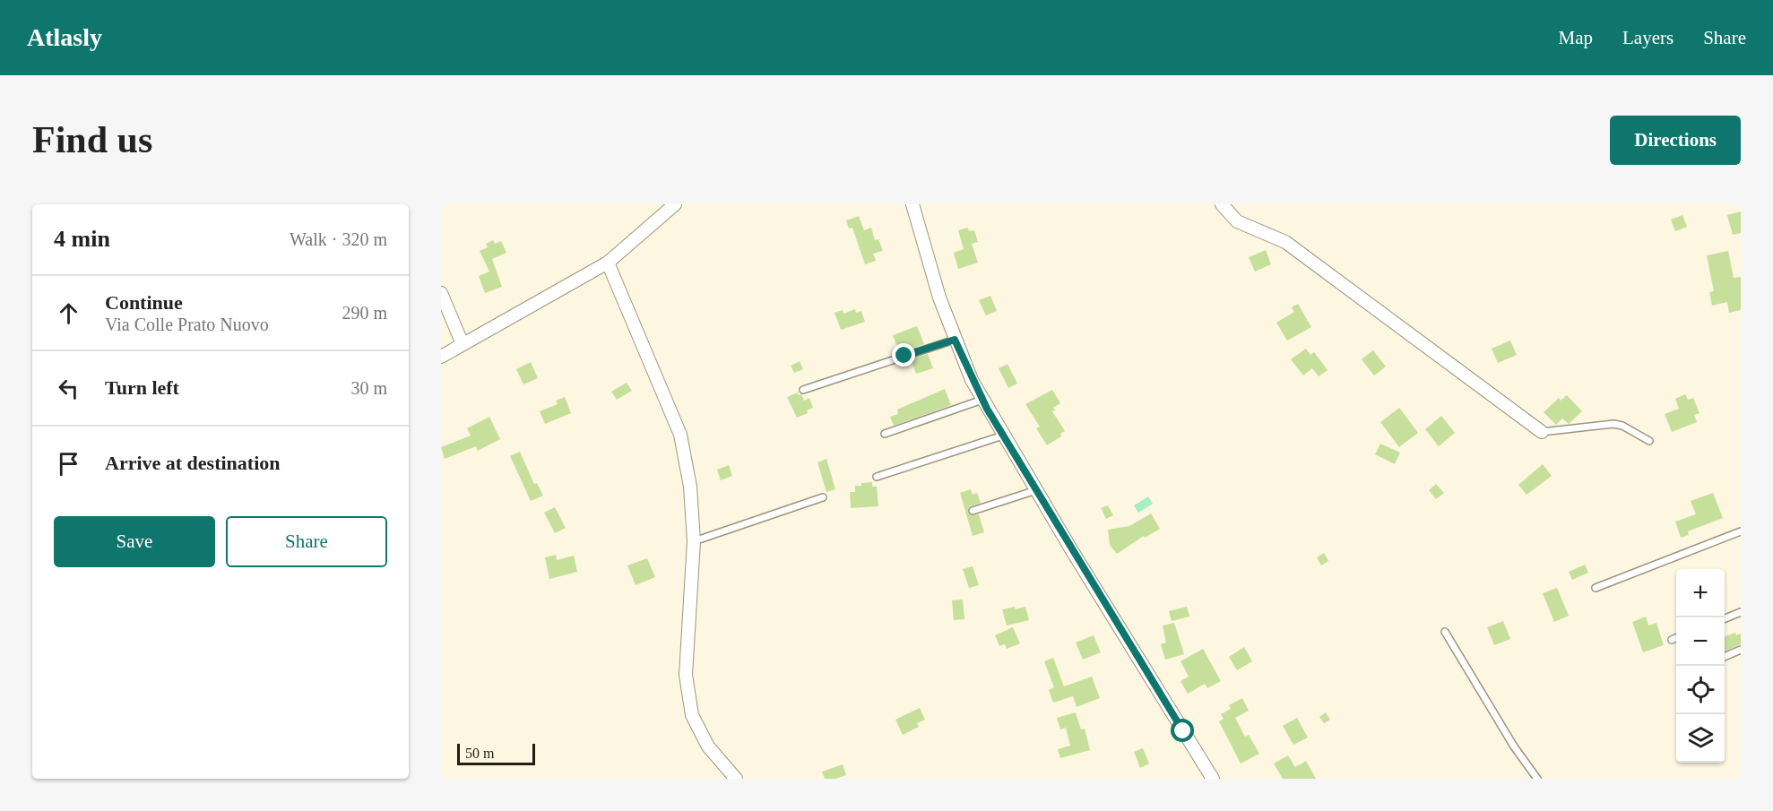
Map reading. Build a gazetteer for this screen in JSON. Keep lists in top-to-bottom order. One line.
{"scale_bar":"50 m","page":{"header":"Atlasly","nav":["Map","Layers","Share"],"buttons":["Directions",["Save","Share"]],"title":"Find us","heading":["4 min","Walk · 320 m"],"list":[["Continue","Via Colle Prato Nuovo","290 m"],["Turn left","30 m"],"Arrive at destination"],"map_buttons":["+","−"],"scale":"50 m"}}
